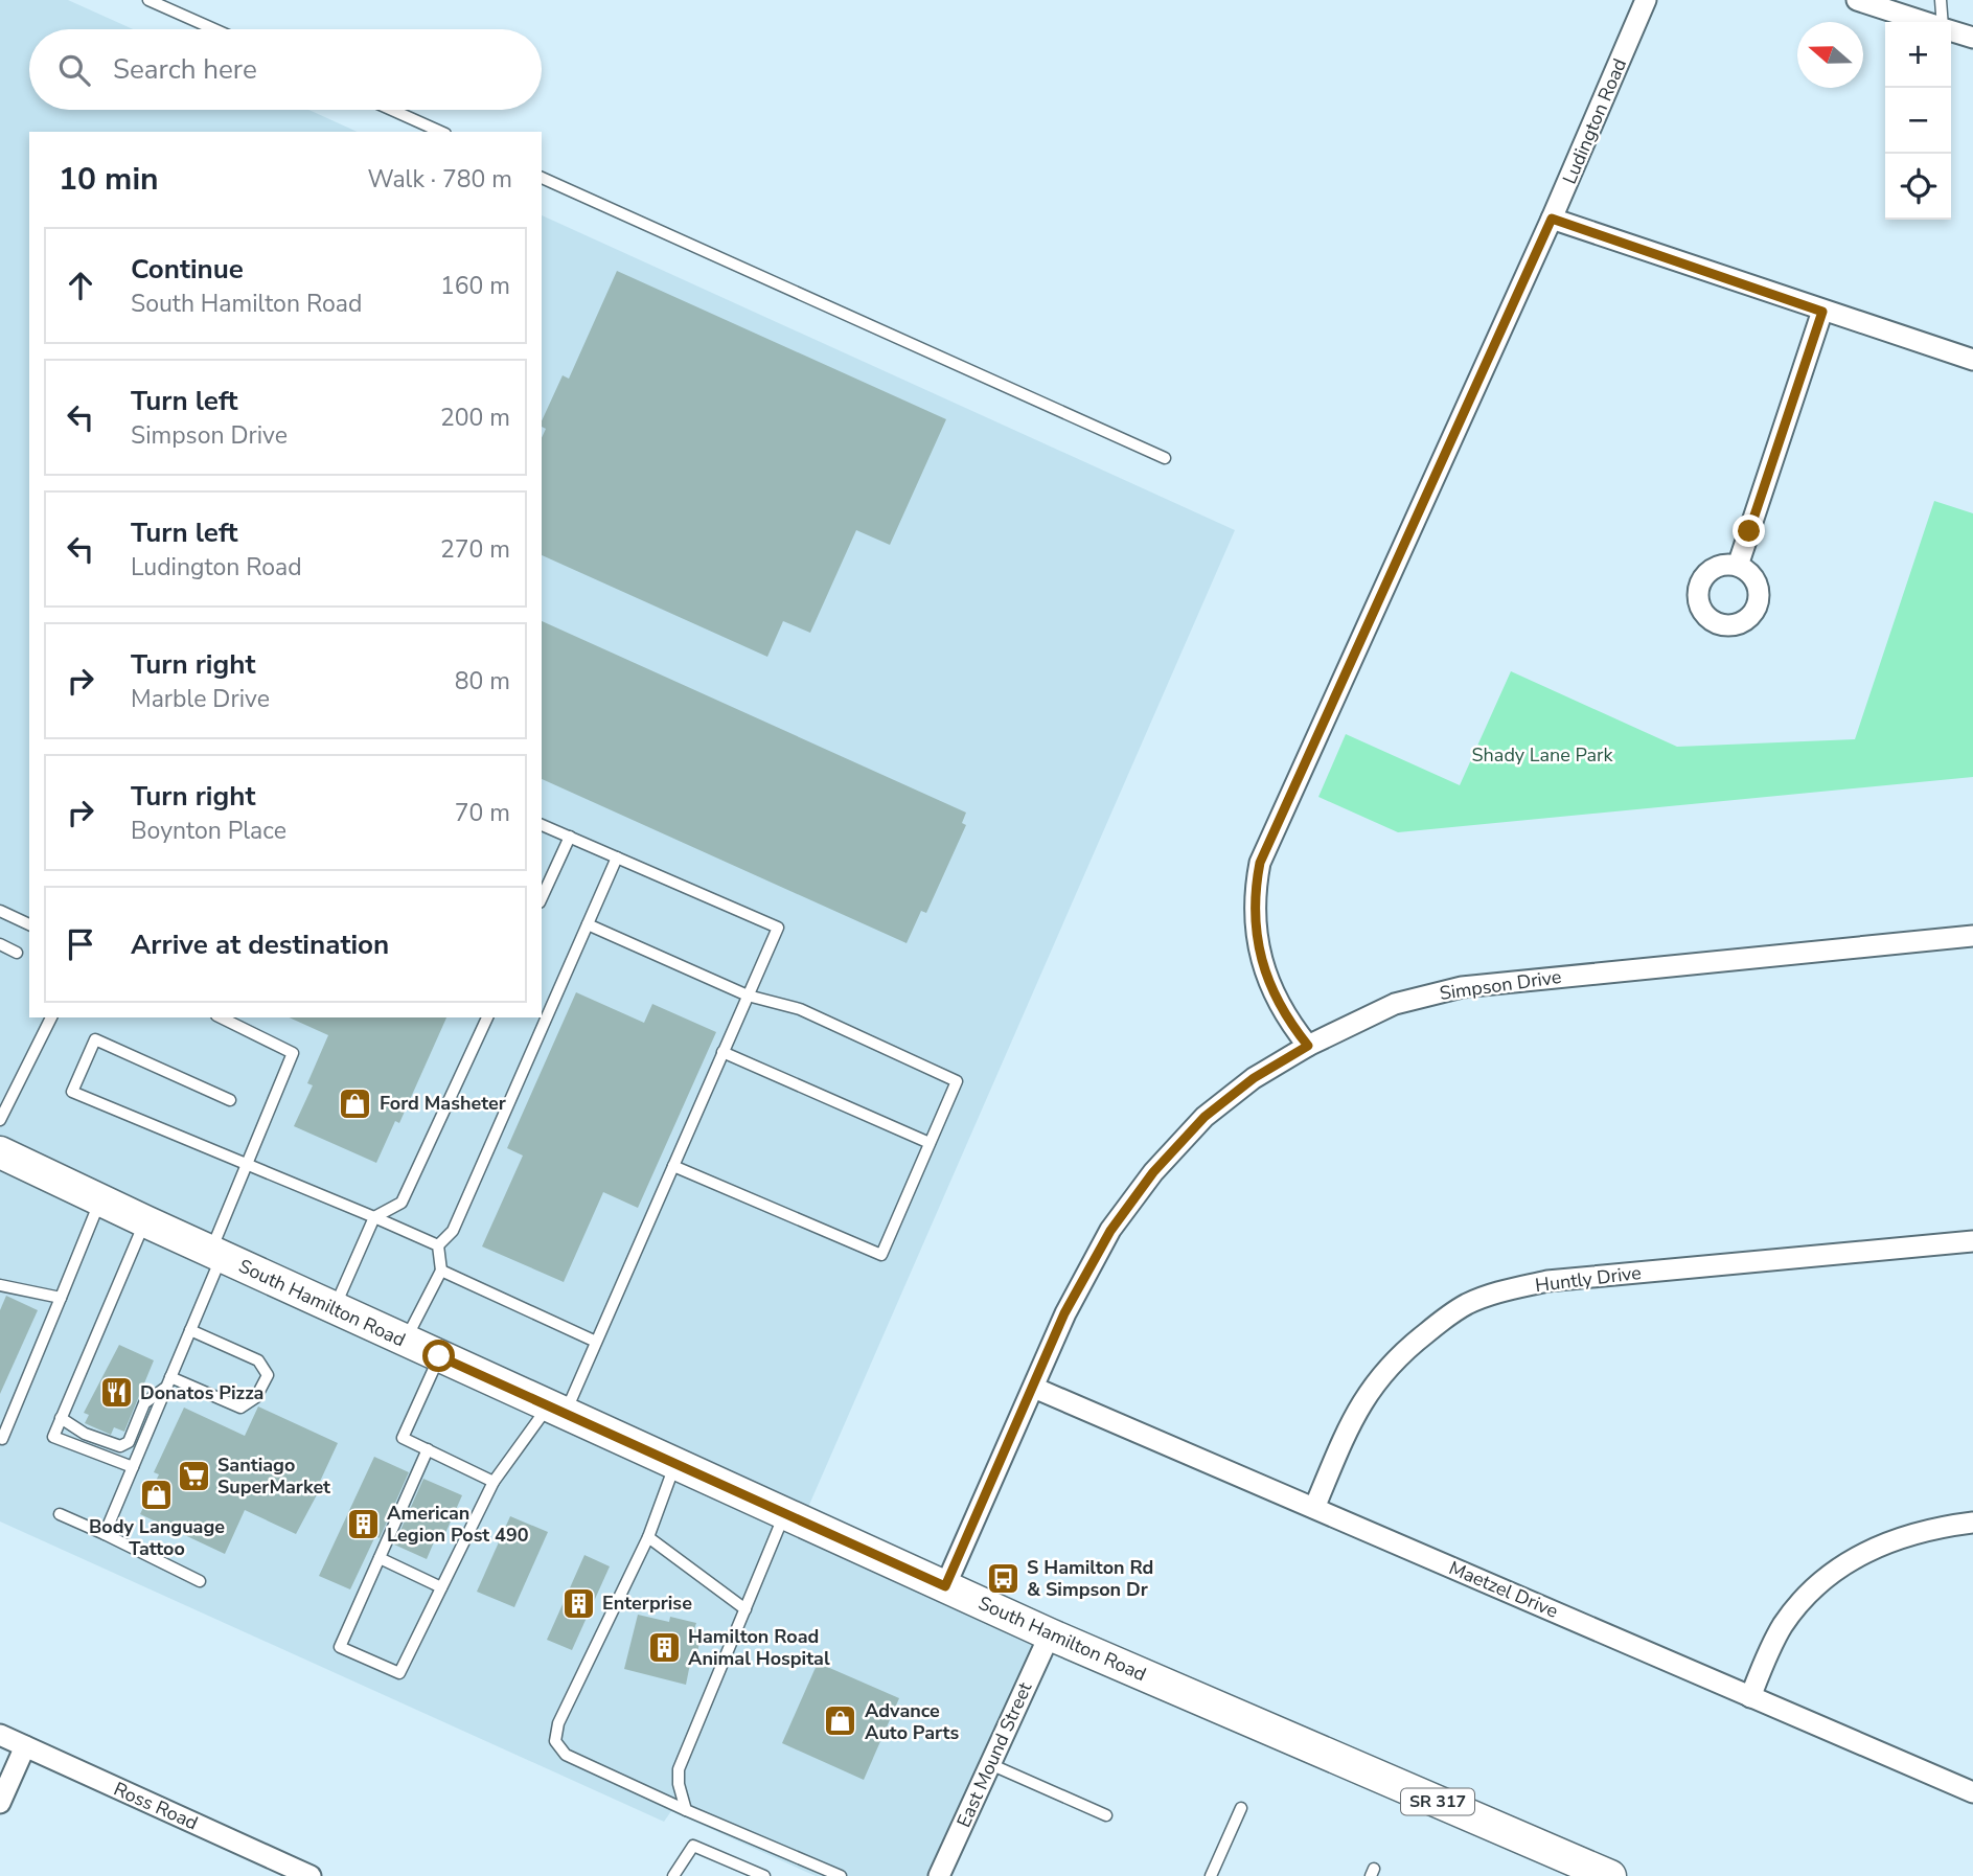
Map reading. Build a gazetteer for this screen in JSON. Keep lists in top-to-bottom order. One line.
{"streets":{"main road":["South Hamilton Road","SR 317"],"street":["Ludington Road","Simpson Drive","Huntly Drive","Maetzel Drive","East Mound Street","Ross Road"]},"crossings":[["Ludington Road","Simpson Drive"],["Simpson Drive","South Hamilton Road"],["Simpson Drive","Maetzel Drive"],["Huntly Drive","Maetzel Drive"],["South Hamilton Road","East Mound Street"]],"parks":["Shady Lane Park"],"places":{"shop":["Ford Masheter","Body Language Tattoo","Advance Auto Parts"],"restaurant":["Donatos Pizza"],"supermarket":["Santiago SuperMarket"],"building":["American Legion Post 490","Enterprise","Hamilton Road Animal Hospital"],"bus stop":["S Hamilton Rd & Simpson Dr"]},"north":"left","page":{"map_buttons":["+","−"],"search":"Search here","heading":["10 min","Walk · 780 m"],"list":[["Continue","South Hamilton Road","160 m"],["Turn left","Simpson Drive","200 m"],["Turn left","Ludington Road","270 m"],["Turn right","Marble Drive","80 m"],["Turn right","Boynton Place","70 m"],"Arrive at destination"]}}
